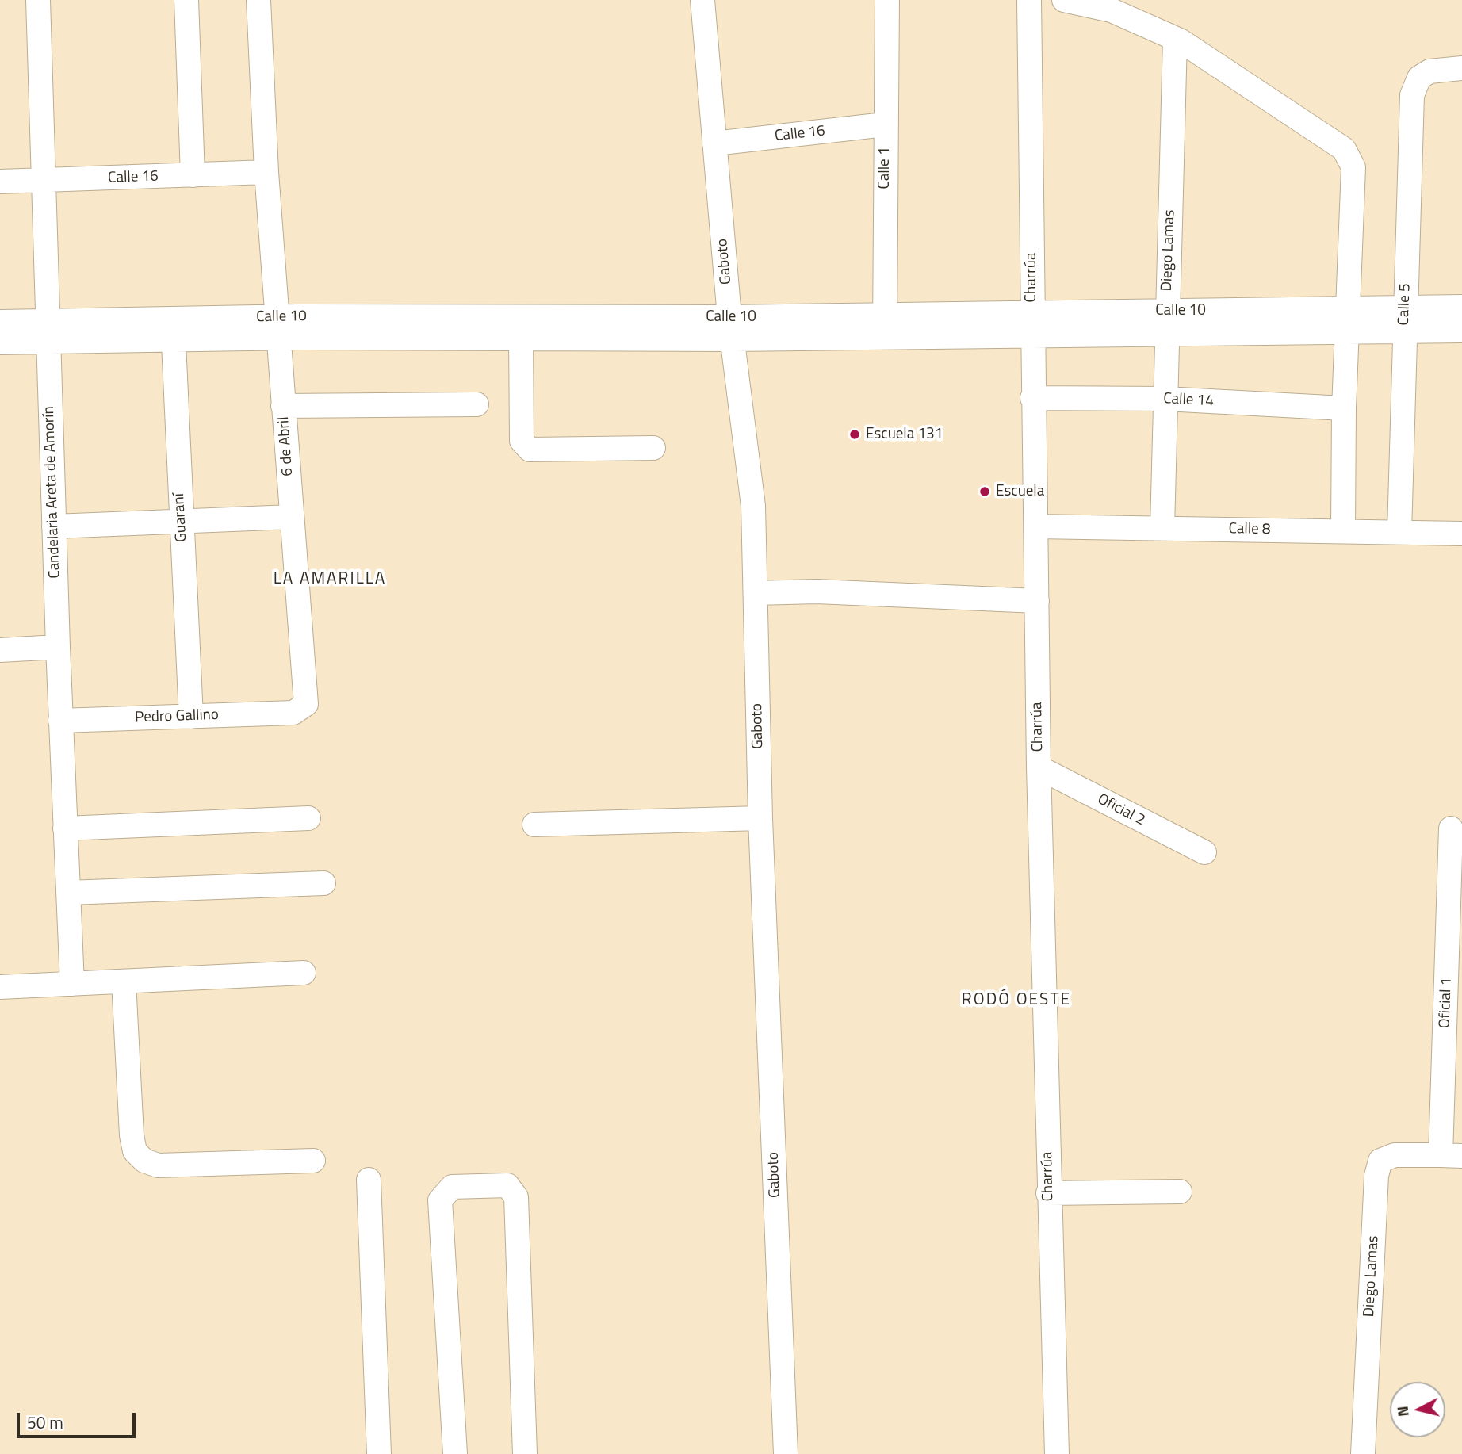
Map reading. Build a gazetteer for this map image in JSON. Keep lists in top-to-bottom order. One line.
{"streets":{"street":["Calle 16","Calle 1","Diego Lamas","Gaboto","Charrúa","Calle 5","Calle 10","Calle 14","6 de Abril","Candelaria Areta de Amorín","Guaraní","Calle 8","Pedro Gallino","Oficial 2","Oficial 1"]},"crossings":[["Calle 16","Calle 1"],["Calle 16","Gaboto"],["Calle 16","6 de Abril"],["Calle 16","Candelaria Areta de Amorín"],["Calle 1","Calle 10"],["Diego Lamas","Calle 10"],["Diego Lamas","Calle 14"],["Diego Lamas","Calle 8"],["Diego Lamas","Oficial 1"],["Gaboto","Calle 10"],["Charrúa","Calle 10"],["Charrúa","Calle 14"],["Charrúa","Calle 8"],["Charrúa","Oficial 2"],["Calle 5","Calle 10"],["Calle 5","Calle 8"],["Calle 10","6 de Abril"],["Calle 10","Candelaria Areta de Amorín"],["Calle 10","Guaraní"],["6 de Abril","Pedro Gallino"],["Candelaria Areta de Amorín","Pedro Gallino"],["Guaraní","Pedro Gallino"]],"districts":["LA AMARILLA","RODÓ OESTE"],"places":["Escuela 131","Escuela"],"scale_bar":"50 m","north":"left"}
